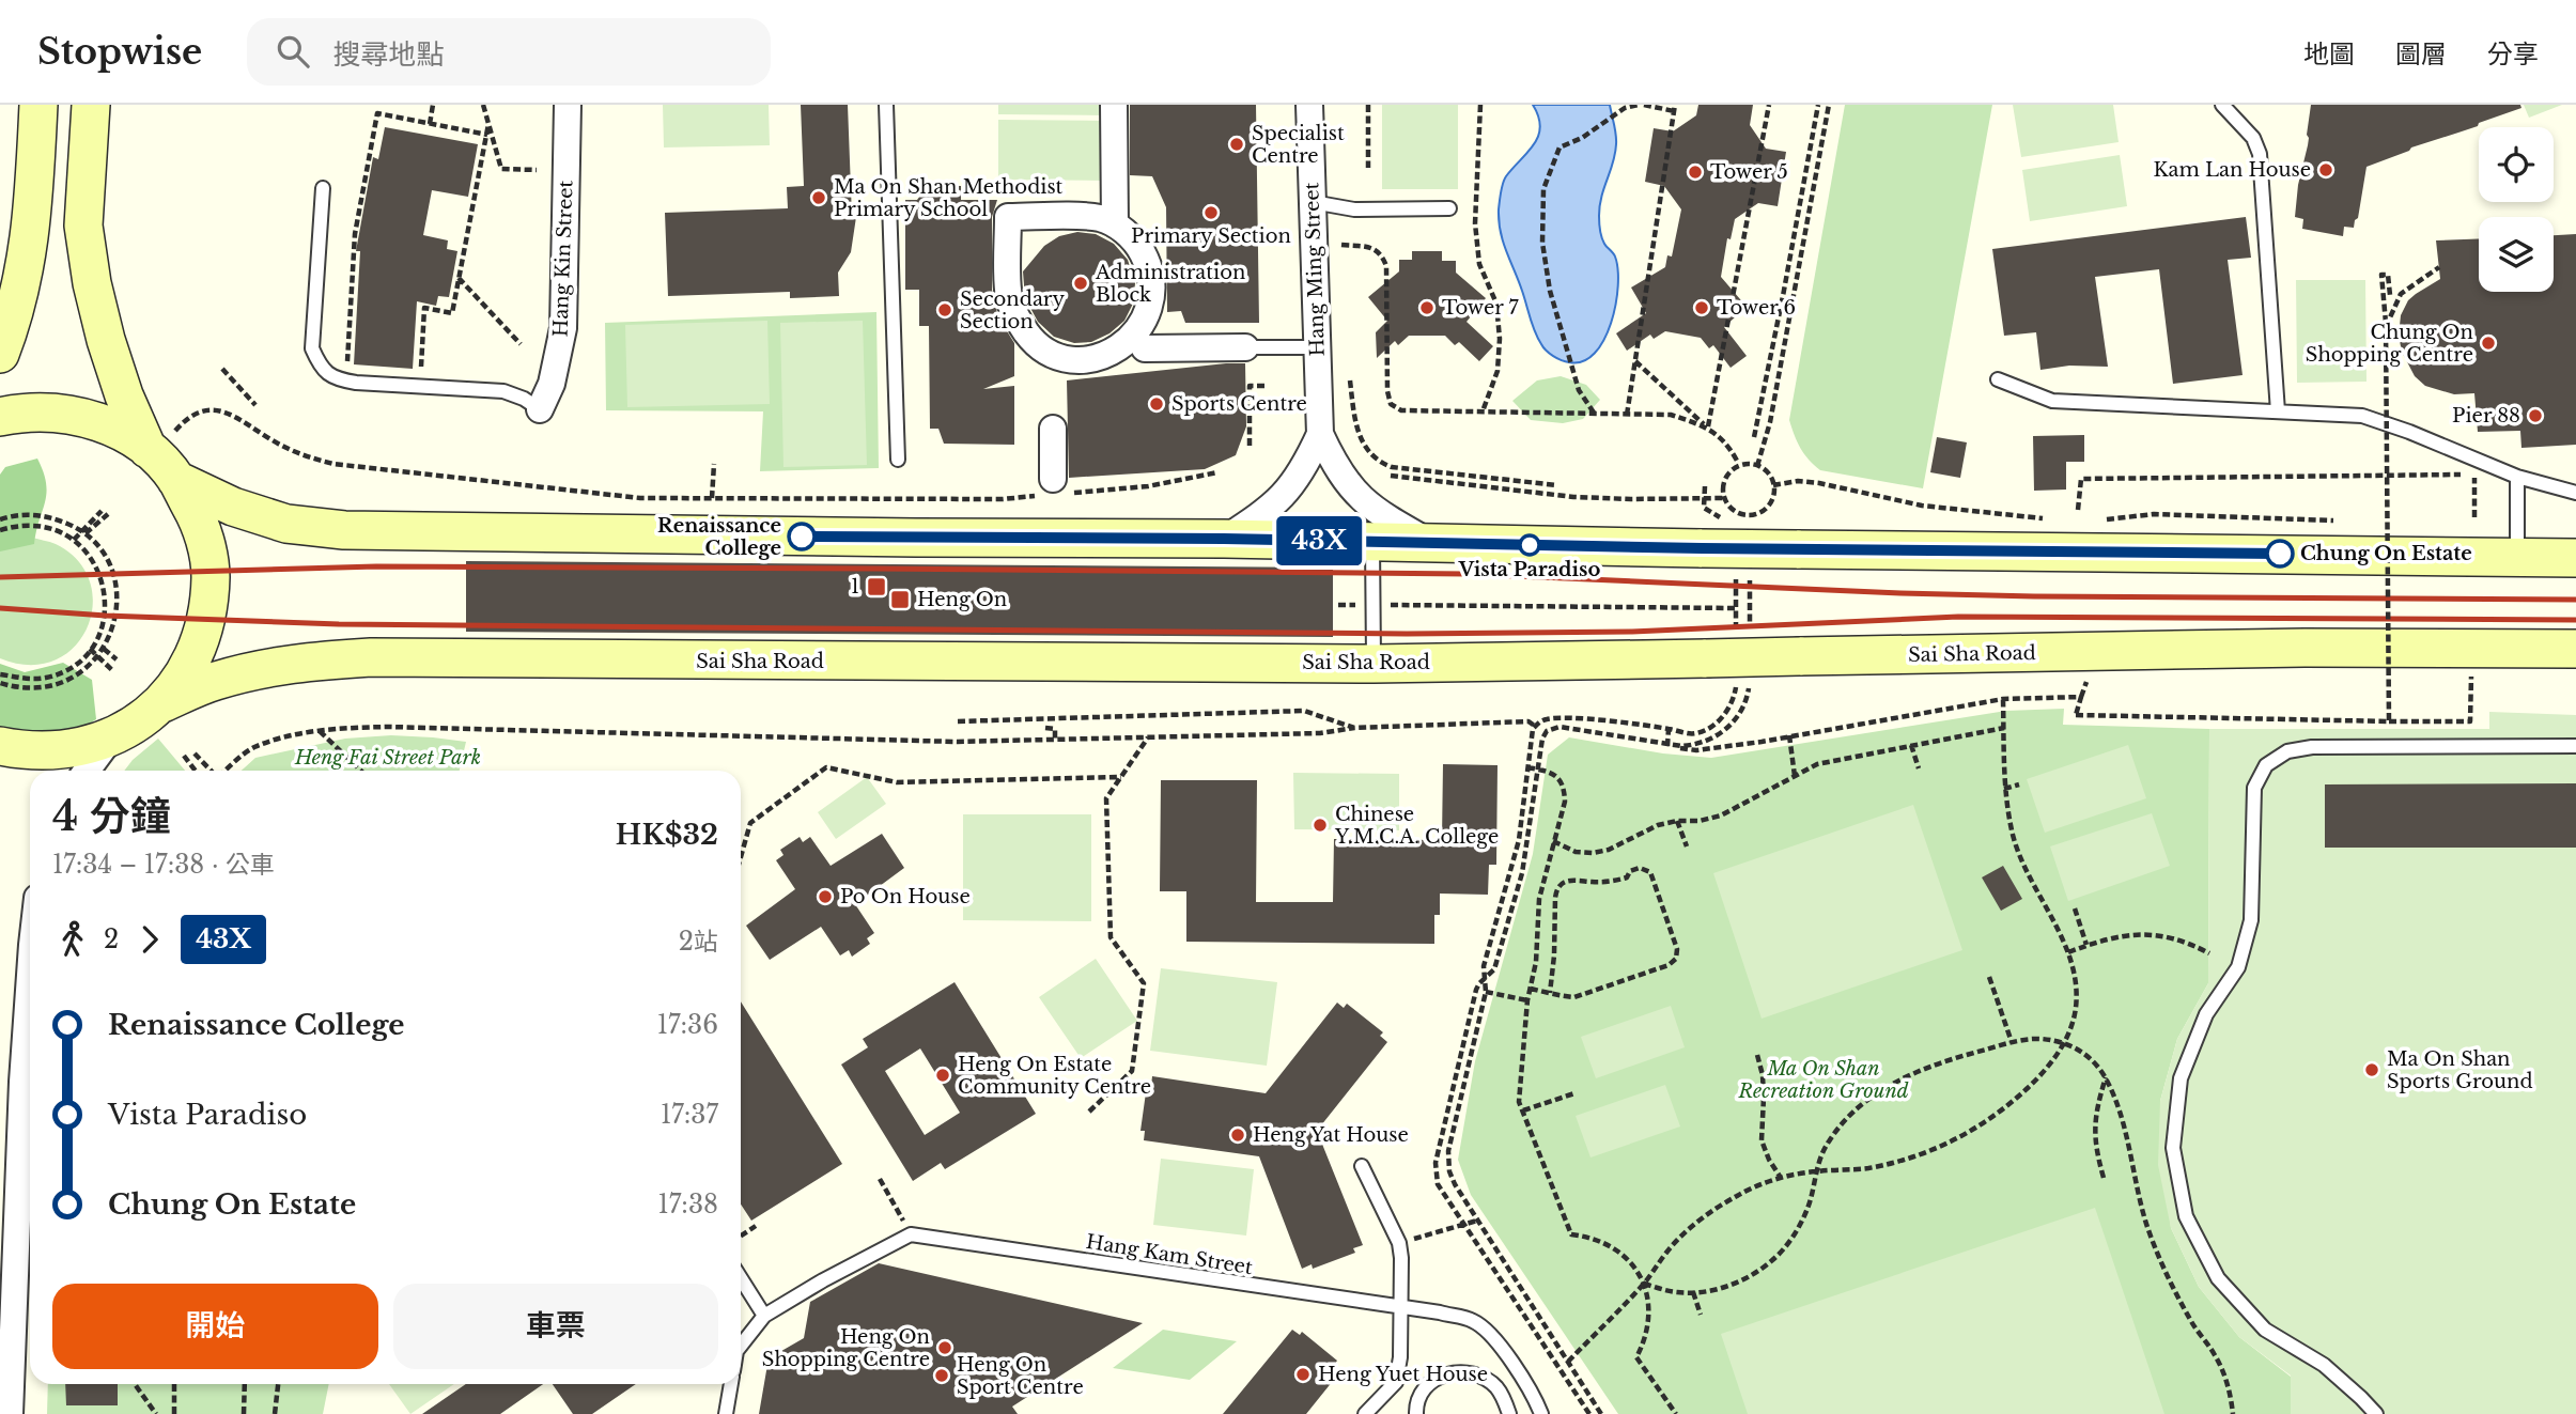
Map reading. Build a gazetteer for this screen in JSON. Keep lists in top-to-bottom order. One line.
{"streets":{"main road":["Sai Sha Road"],"street":["Hang Kin Street","Hang Ming Street"],"lane":["Hang Kam Street"]},"parks":["Heng Fai Street Park","Ma On Shan Recreation Ground"],"places":{"other":["Specialist Centre","Kam Lan House","Tower 5","Ma On Shan Methodist Primary School","Primary Section","Administration Block","Tower 7","Tower 6","Secondary Section","Chung On Shopping Centre","Sports Centre","Pier 88","Renaissance College","Vista Paradiso","Chung On Estate","Chinese Y.M.C.A. College","Po On House","Ma On Shan Sports Ground","Heng On Estate Community Centre","Heng Yat House","Heng On Shopping Centre","Heng Yuet House","Heng On Sport Centre"],"transit":["1","Heng On"]},"lines":["bus line 43X"],"page":{"header":"Stopwise","search":"搜尋地點","nav":["地圖","圖層","分享"],"on_map":"43X","heading":["4 分鐘","17:34 – 17:38 · 公車","HK$32"],"legs":["2","43X","2站"],"list":[{"name":"Renaissance College","value":"17:36"},{"name":"Vista Paradiso","value":"17:37"},{"name":"Chung On Estate","value":"17:38"}],"buttons":["開始","車票"]}}
